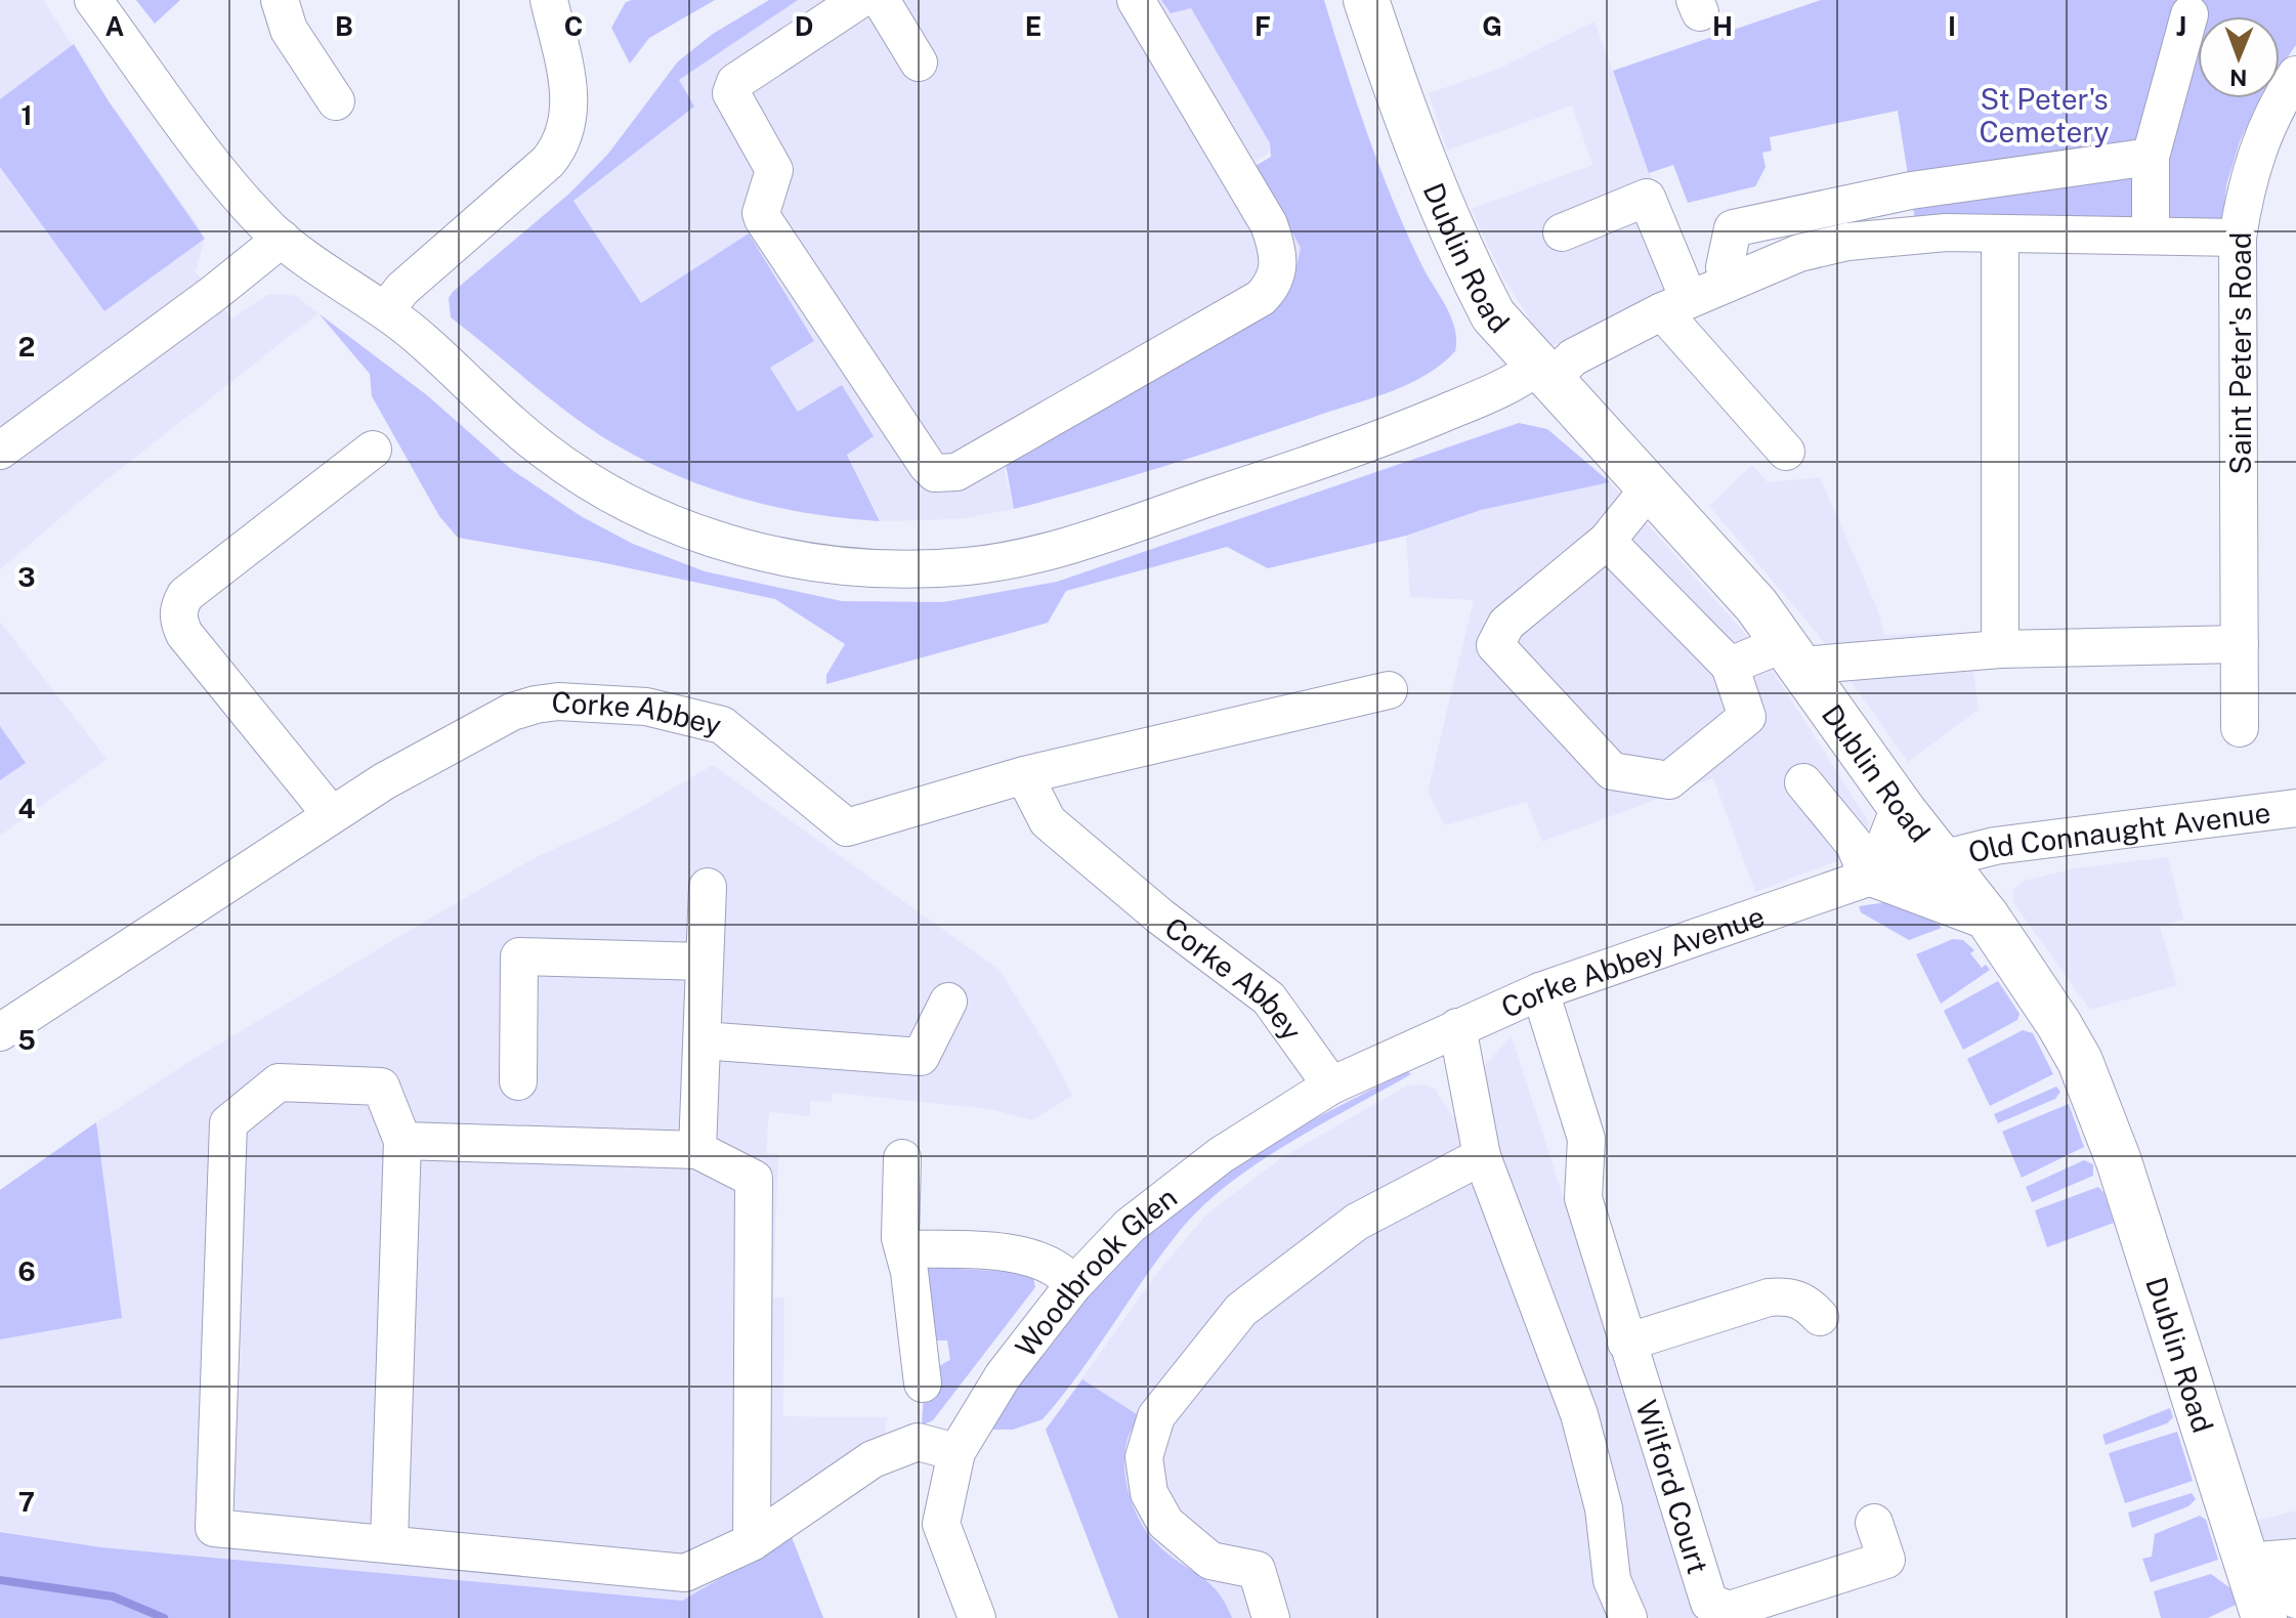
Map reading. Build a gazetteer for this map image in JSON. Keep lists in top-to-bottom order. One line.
{"streets":{"main road":["Dublin Road"],"street":["Saint Peter's Road","Corke Abbey","Old Connaught Avenue","Corke Abbey Avenue","Woodbrook Glen","Wilford Court"]},"crossings":[["Dublin Road","Old Connaught Avenue"],["Dublin Road","Corke Abbey Avenue"],["Corke Abbey","Corke Abbey Avenue"],["Corke Abbey","Woodbrook Glen"],["Old Connaught Avenue","Corke Abbey Avenue"],["Corke Abbey Avenue","Woodbrook Glen"],["Corke Abbey Avenue","Wilford Court"]],"parks":["St Peter's Cemetery"],"north":"bottom","grid":{"columns":["A","B","C","D","E","F","G","H","I","J"],"rows":["1","2","3","4","5","6","7"]}}
